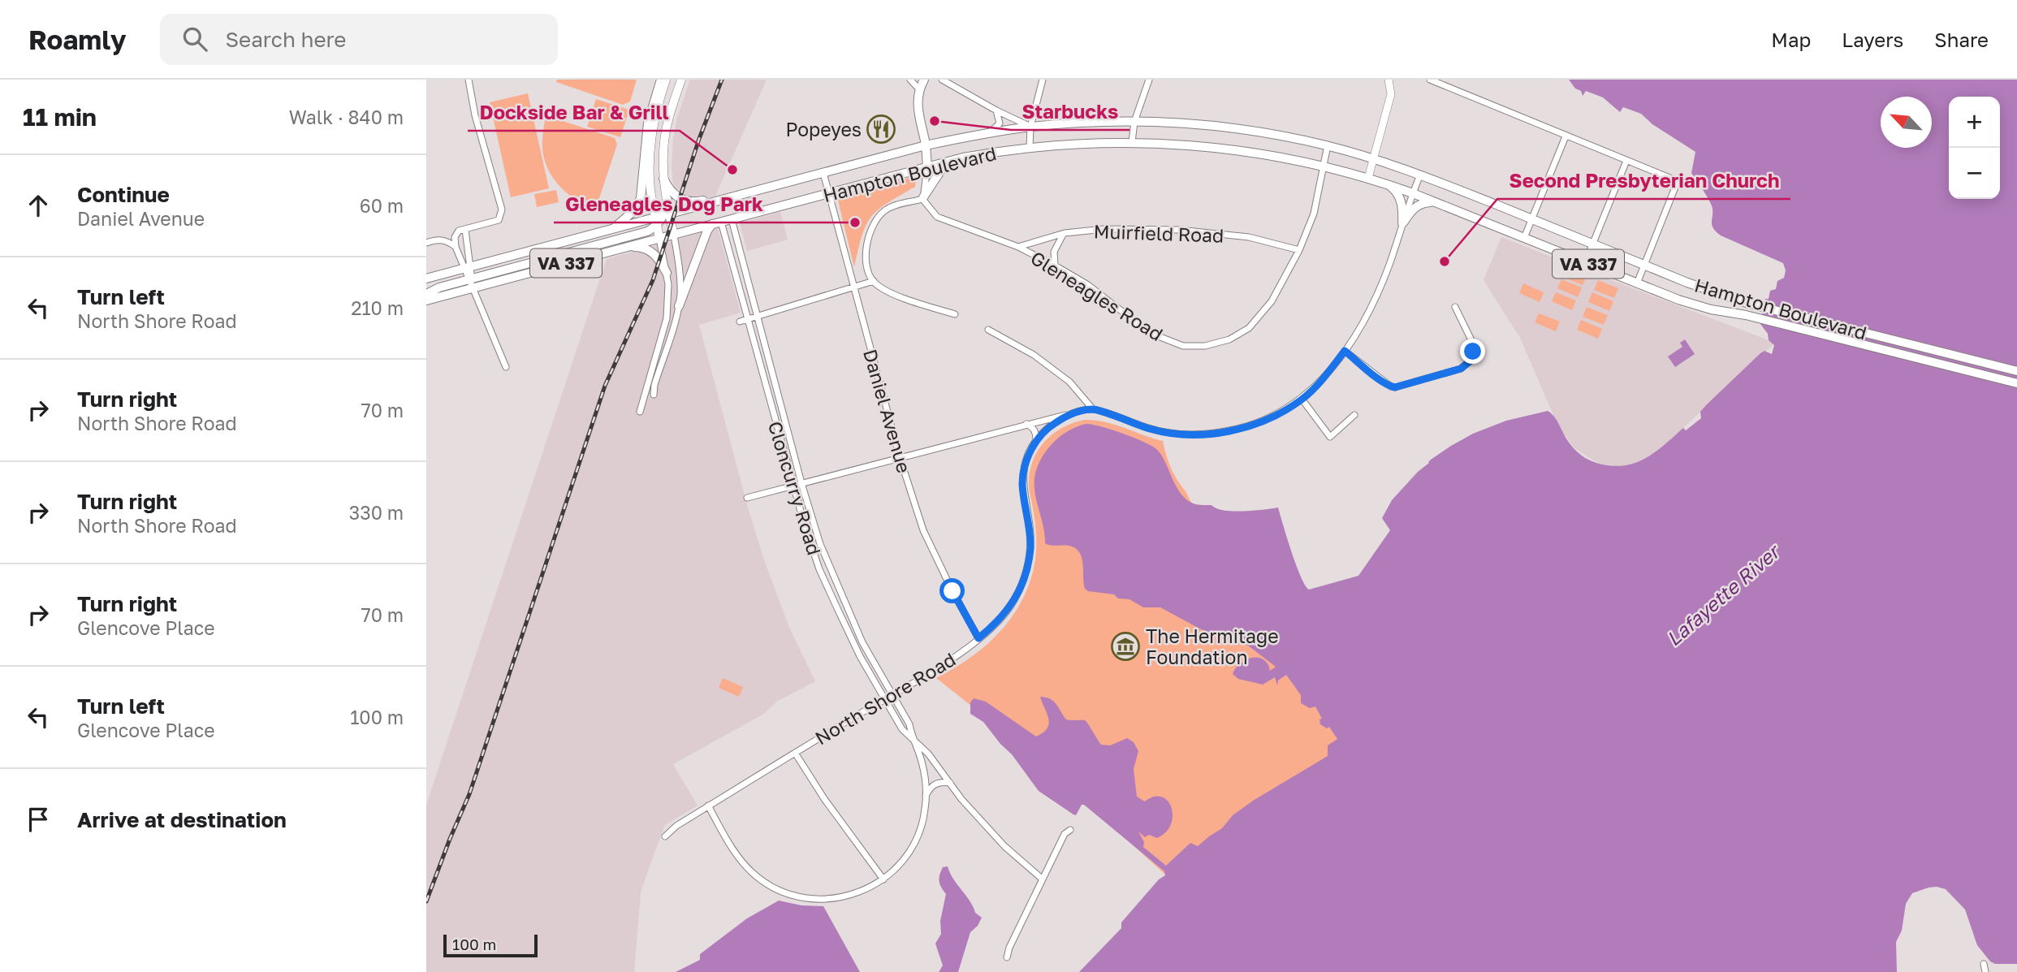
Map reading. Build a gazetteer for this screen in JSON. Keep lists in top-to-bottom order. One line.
{"streets":{"main road":["Hampton Boulevard","VA 337"],"street":["Muirfield Road","Gleneagles Road","Daniel Avenue","Cloncurry Road","North Shore Road"]},"crossings":[["Hampton Boulevard","Gleneagles Road"],["Hampton Boulevard","Daniel Avenue"],["Hampton Boulevard","Cloncurry Road"],["Hampton Boulevard","North Shore Road"],["Muirfield Road","Gleneagles Road"],["Daniel Avenue","North Shore Road"],["Cloncurry Road","North Shore Road"]],"water":["Lafayette River"],"places":{"other":["Starbucks","Dockside Bar & Grill","Gleneagles Dog Park","Second Presbyterian Church"],"restaurant":["Popeyes"],"museum":["The Hermitage Foundation"]},"scale_bar":"100 m","north":"top left","page":{"header":"Roamly","search":"Search here","nav":["Map","Layers","Share"],"heading":["11 min","Walk · 840 m"],"map_buttons":["+","−"],"list":[["Continue","Daniel Avenue","60 m"],["Turn left","North Shore Road","210 m"],["Turn right","North Shore Road","70 m"],["Turn right","North Shore Road","330 m"],["Turn right","Glencove Place","70 m"],["Turn left","Glencove Place","100 m"],"Arrive at destination"],"scale":"100 m"}}
